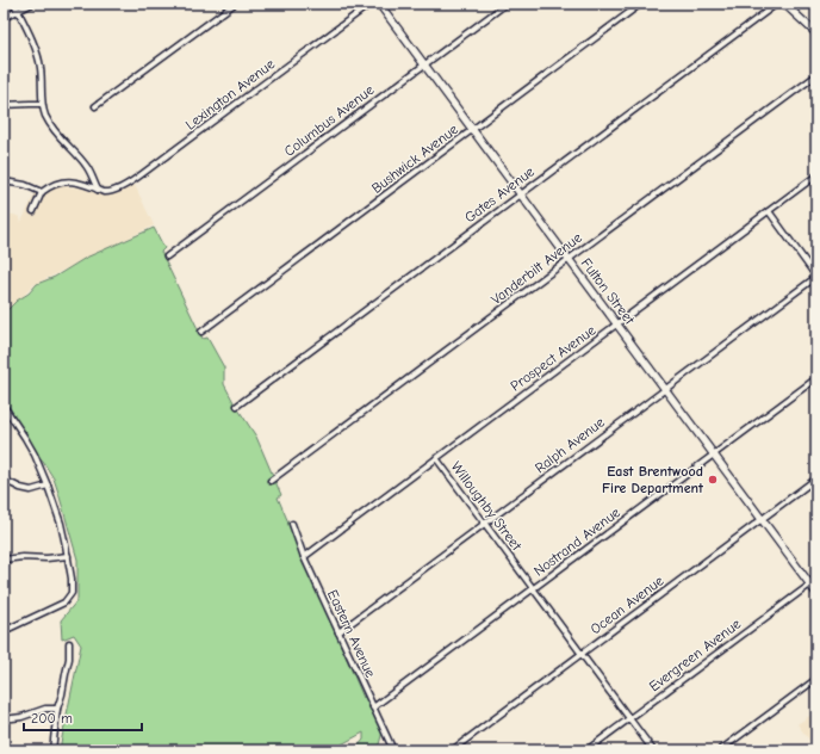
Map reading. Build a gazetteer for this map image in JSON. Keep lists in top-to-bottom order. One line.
{"streets":{"street":["Lexington Avenue","Columbus Avenue","Bushwick Avenue","Gates Avenue","Vanderbilt Avenue","Fulton Street","Prospect Avenue","Ralph Avenue","Willoughby Street","Nostrand Avenue","Ocean Avenue","Eastern Avenue","Evergreen Avenue"]},"crossings":[["Columbus Avenue","Fulton Street"],["Bushwick Avenue","Fulton Street"],["Gates Avenue","Fulton Street"],["Vanderbilt Avenue","Fulton Street"],["Fulton Street","Prospect Avenue"],["Fulton Street","Ralph Avenue"],["Fulton Street","Nostrand Avenue"],["Fulton Street","Ocean Avenue"],["Fulton Street","Evergreen Avenue"],["Prospect Avenue","Willoughby Street"],["Prospect Avenue","Eastern Avenue"],["Ralph Avenue","Willoughby Street"],["Ralph Avenue","Eastern Avenue"],["Willoughby Street","Nostrand Avenue"],["Willoughby Street","Ocean Avenue"],["Willoughby Street","Evergreen Avenue"],["Nostrand Avenue","Eastern Avenue"]],"places":["East Brentwood Fire Department"],"scale_bar":"200 m"}
